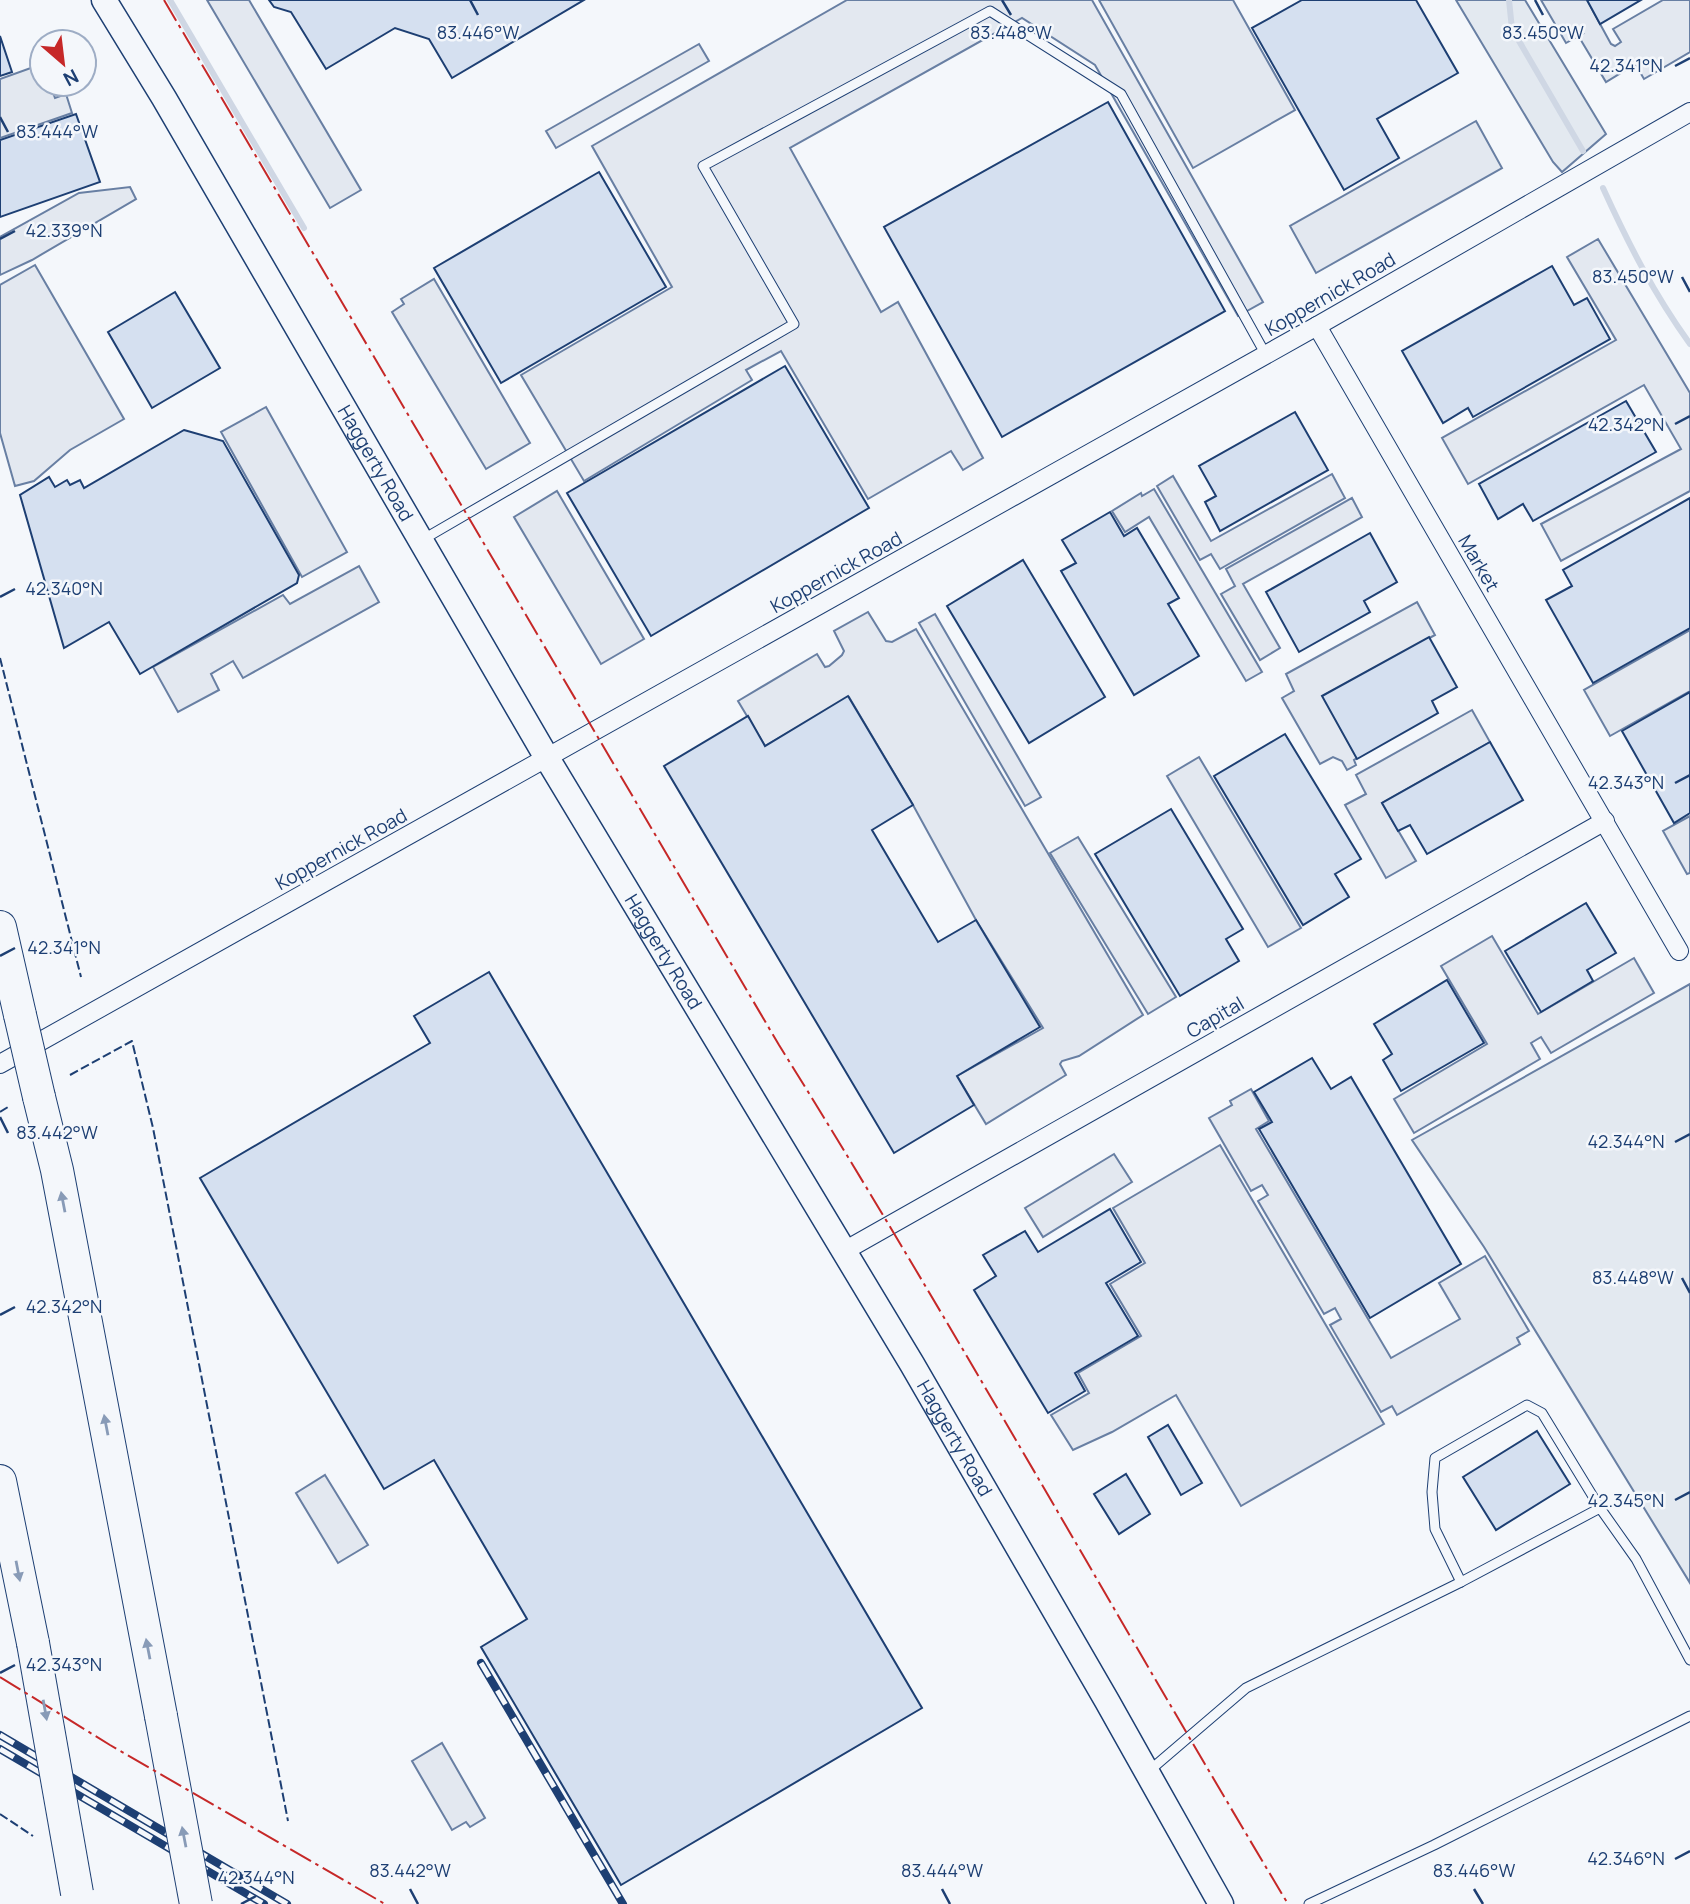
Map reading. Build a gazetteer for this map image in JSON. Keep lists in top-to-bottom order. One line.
{"streets":{"main road":["Haggerty Road"],"street":["Koppernick Road","Market","Capital"]},"crossings":[["Koppernick Road","Haggerty Road"],["Koppernick Road","Market"],["Haggerty Road","Capital"],["Market","Capital"]],"north":"bottom right","coordinates":["83.446°W","83.448°W","83.450°W","42.341°N","83.444°W","42.339°N","42.342°N","42.340°N","42.343°N","83.442°W","42.344°N","42.345°N","42.346°N"]}
